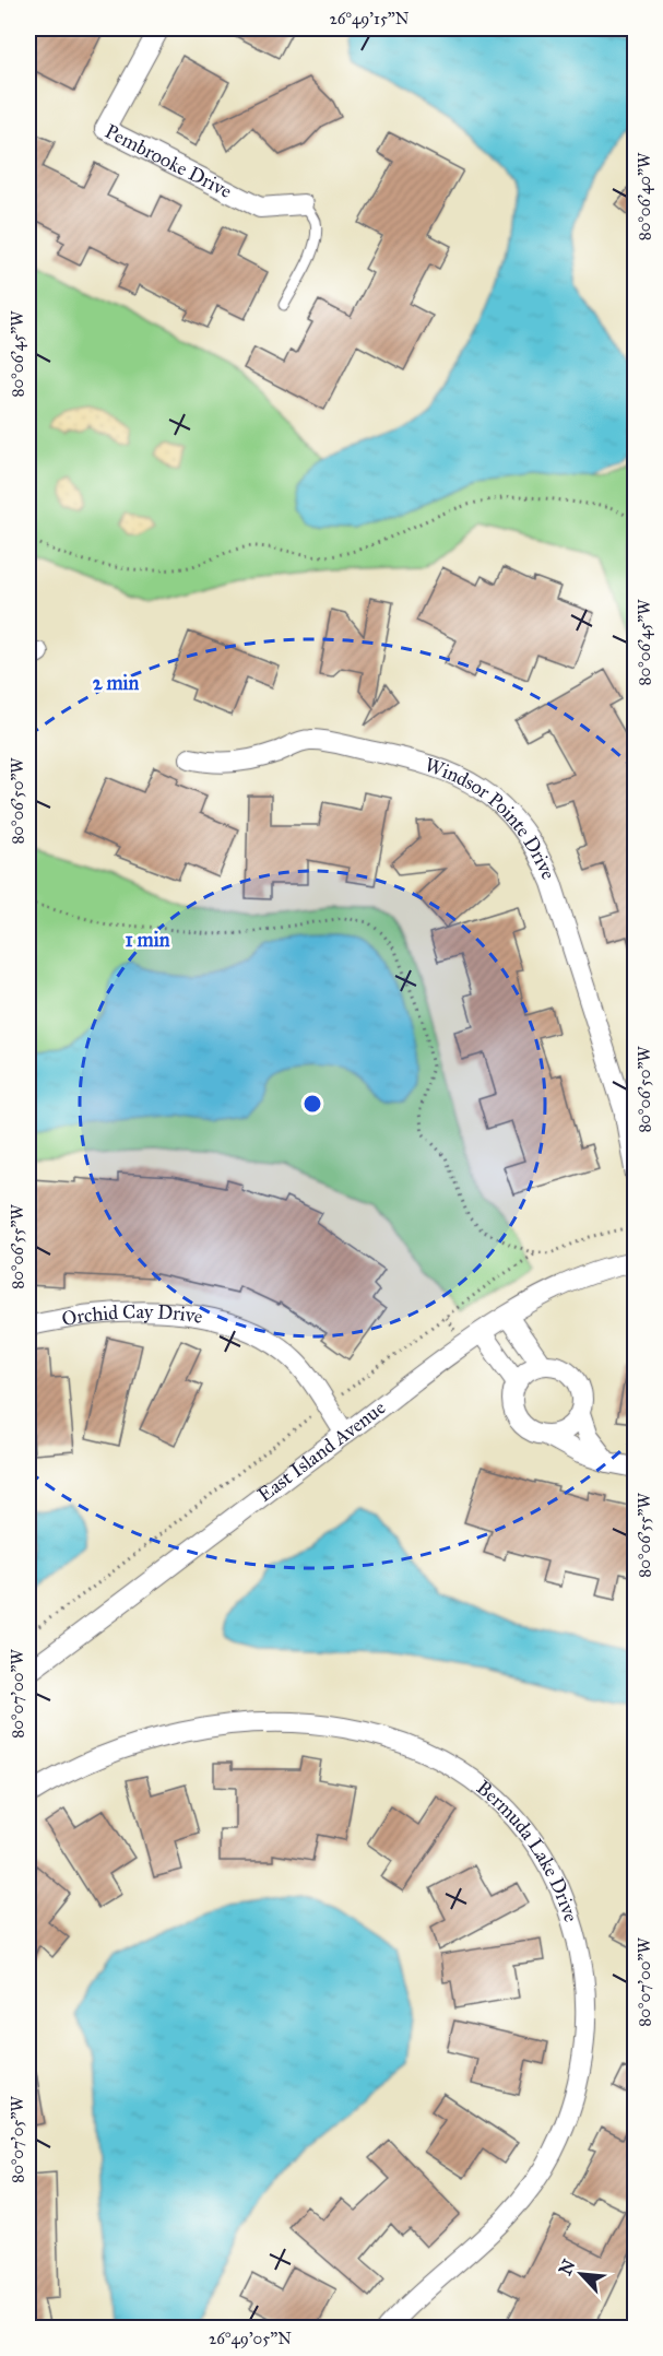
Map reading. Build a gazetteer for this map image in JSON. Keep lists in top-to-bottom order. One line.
{"streets":{"street":["Pembrooke Drive","Windsor Pointe Drive","Orchid Cay Drive","East Island Avenue","Bermuda Lake Drive"]},"crossings":[["Orchid Cay Drive","East Island Avenue"]],"north":"top left","coordinates":["26°49'15\"N","80°06'40\"W","80°06'45\"W","80°06'50\"W","80°06'55\"W","80°07'00\"W","80°07'05\"W","26°49'05\"N"],"rings":["2 min","1 min"]}
